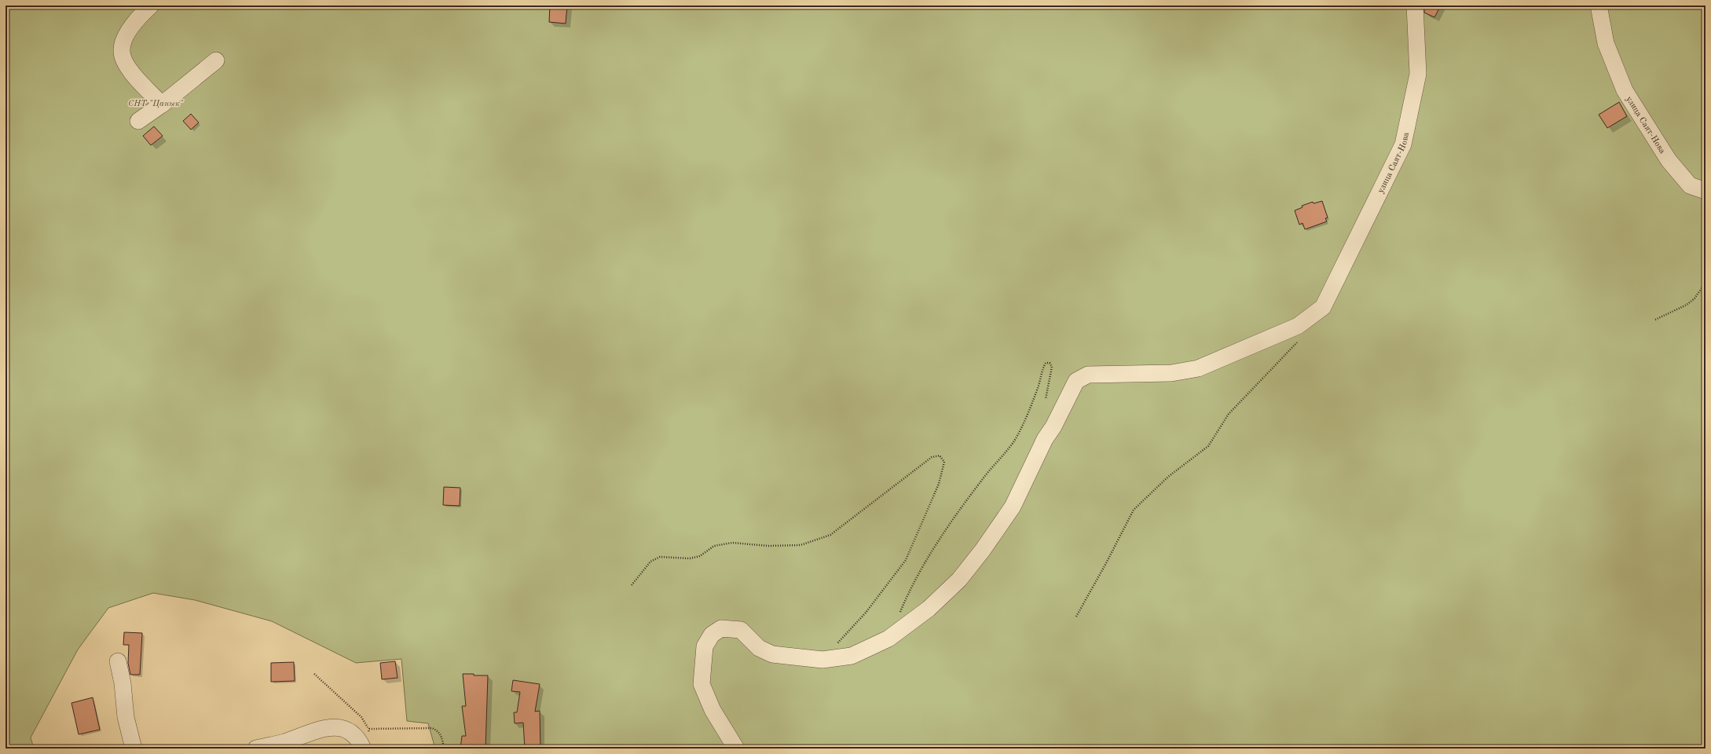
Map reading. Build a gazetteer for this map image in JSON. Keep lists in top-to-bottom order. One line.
{"streets":{"street":["улица Саят-Нова"]},"parks":["СНТ \"Цанык\""]}
